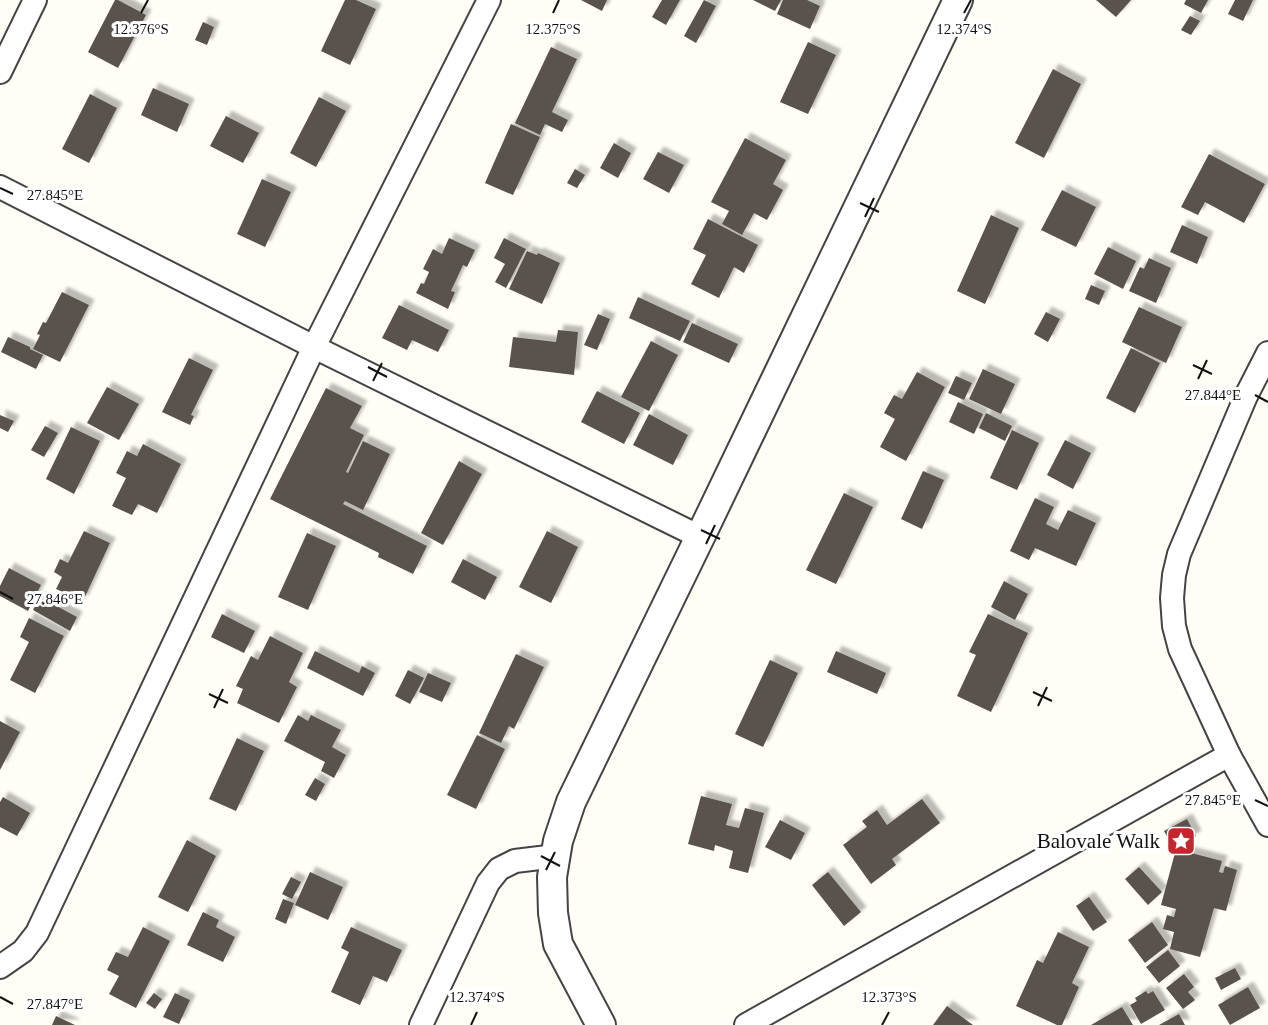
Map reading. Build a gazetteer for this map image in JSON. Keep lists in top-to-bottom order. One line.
{"places":{"place":["Balovale Walk"]},"coordinates":["12.376°S","12.375°S","12.374°S","27.845°E","27.844°E","27.846°E","12.373°S","27.847°E"]}
